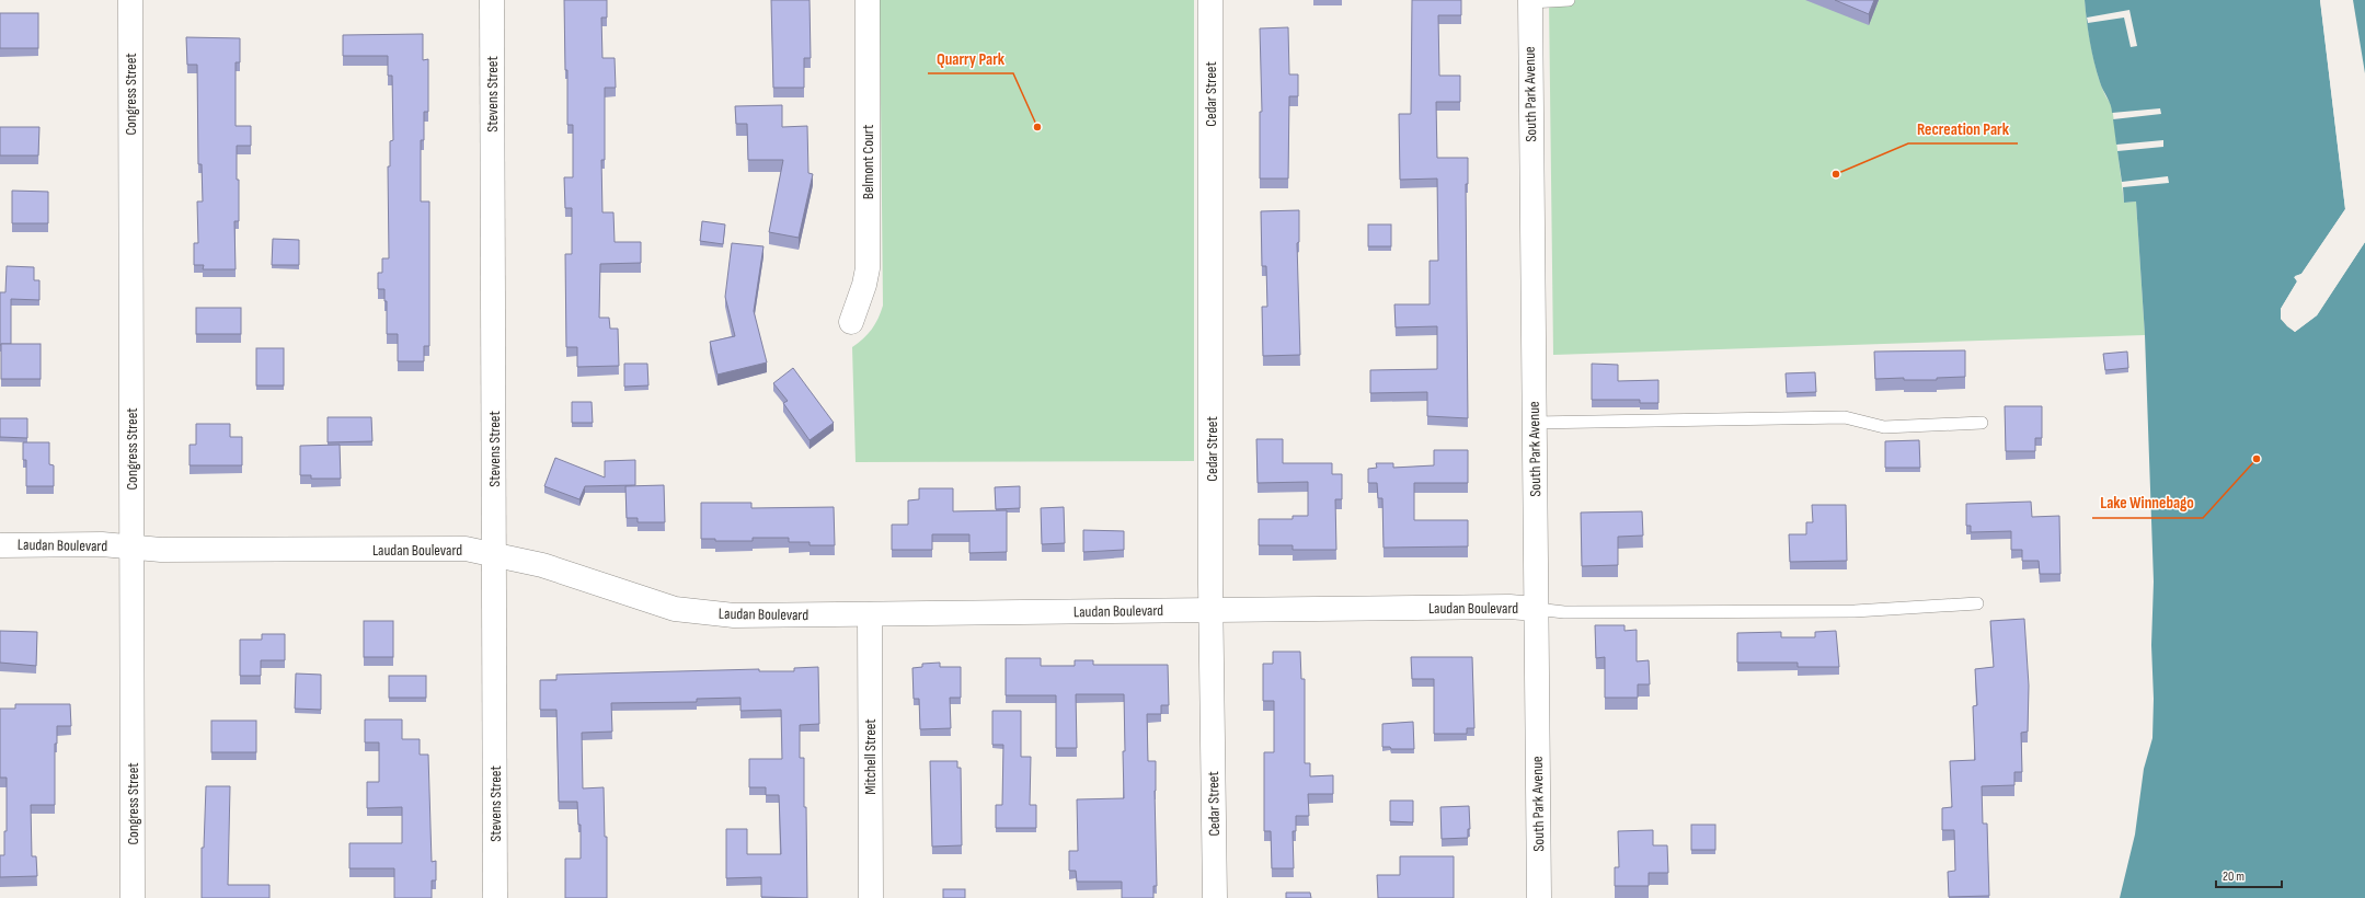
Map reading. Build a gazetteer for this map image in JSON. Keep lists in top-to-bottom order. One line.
{"streets":{"street":["Congress Street","Stevens Street","Cedar Street","South Park Avenue","Belmont Court","Laudan Boulevard","Mitchell Street"]},"crossings":[["Congress Street","Laudan Boulevard"],["Stevens Street","Laudan Boulevard"],["Cedar Street","Laudan Boulevard"],["South Park Avenue","Laudan Boulevard"],["Laudan Boulevard","Mitchell Street"]],"places":["Quarry Park","Recreation Park","Lake Winnebago"],"scale_bar":"20 m"}
